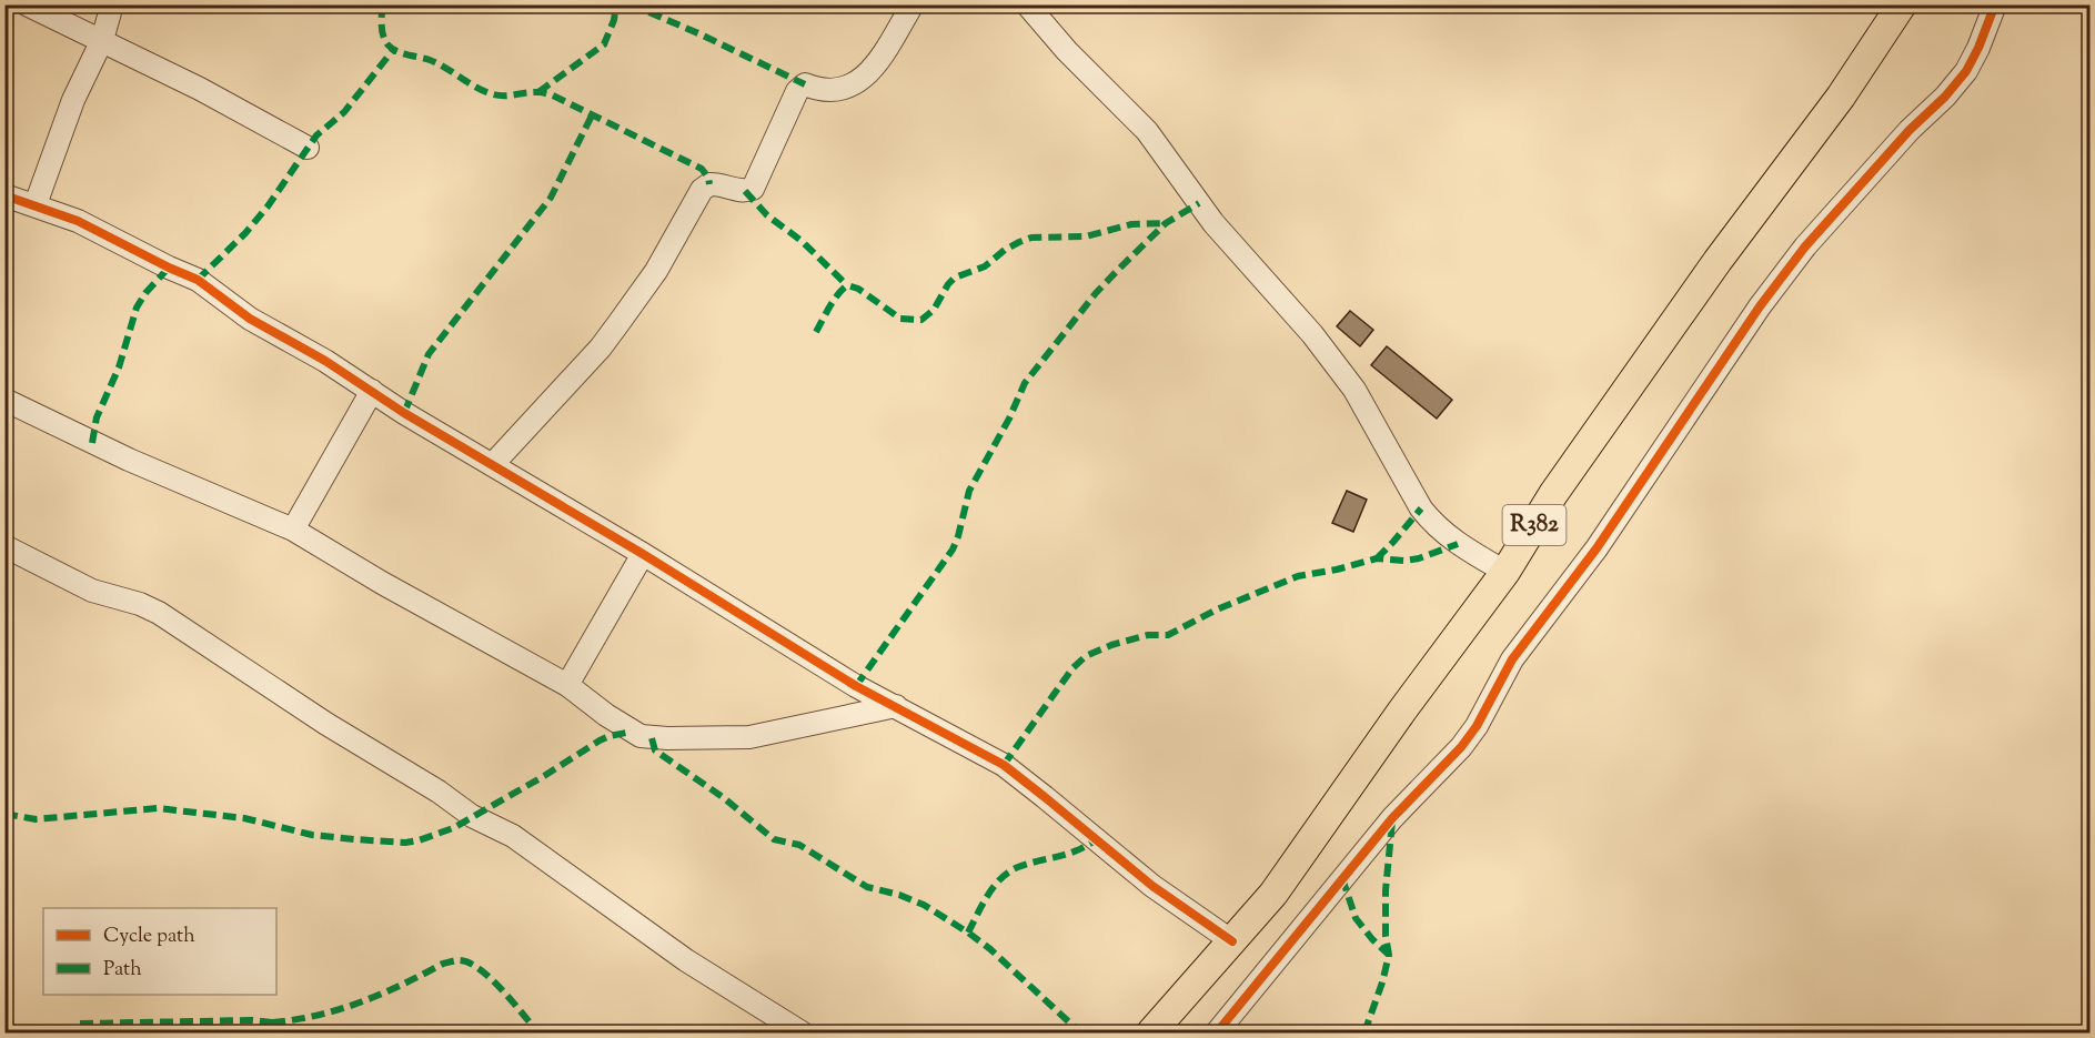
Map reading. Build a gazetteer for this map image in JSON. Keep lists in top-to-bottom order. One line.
{"streets":{"main road":["R382"]},"legend":["Cycle path","Path"]}
